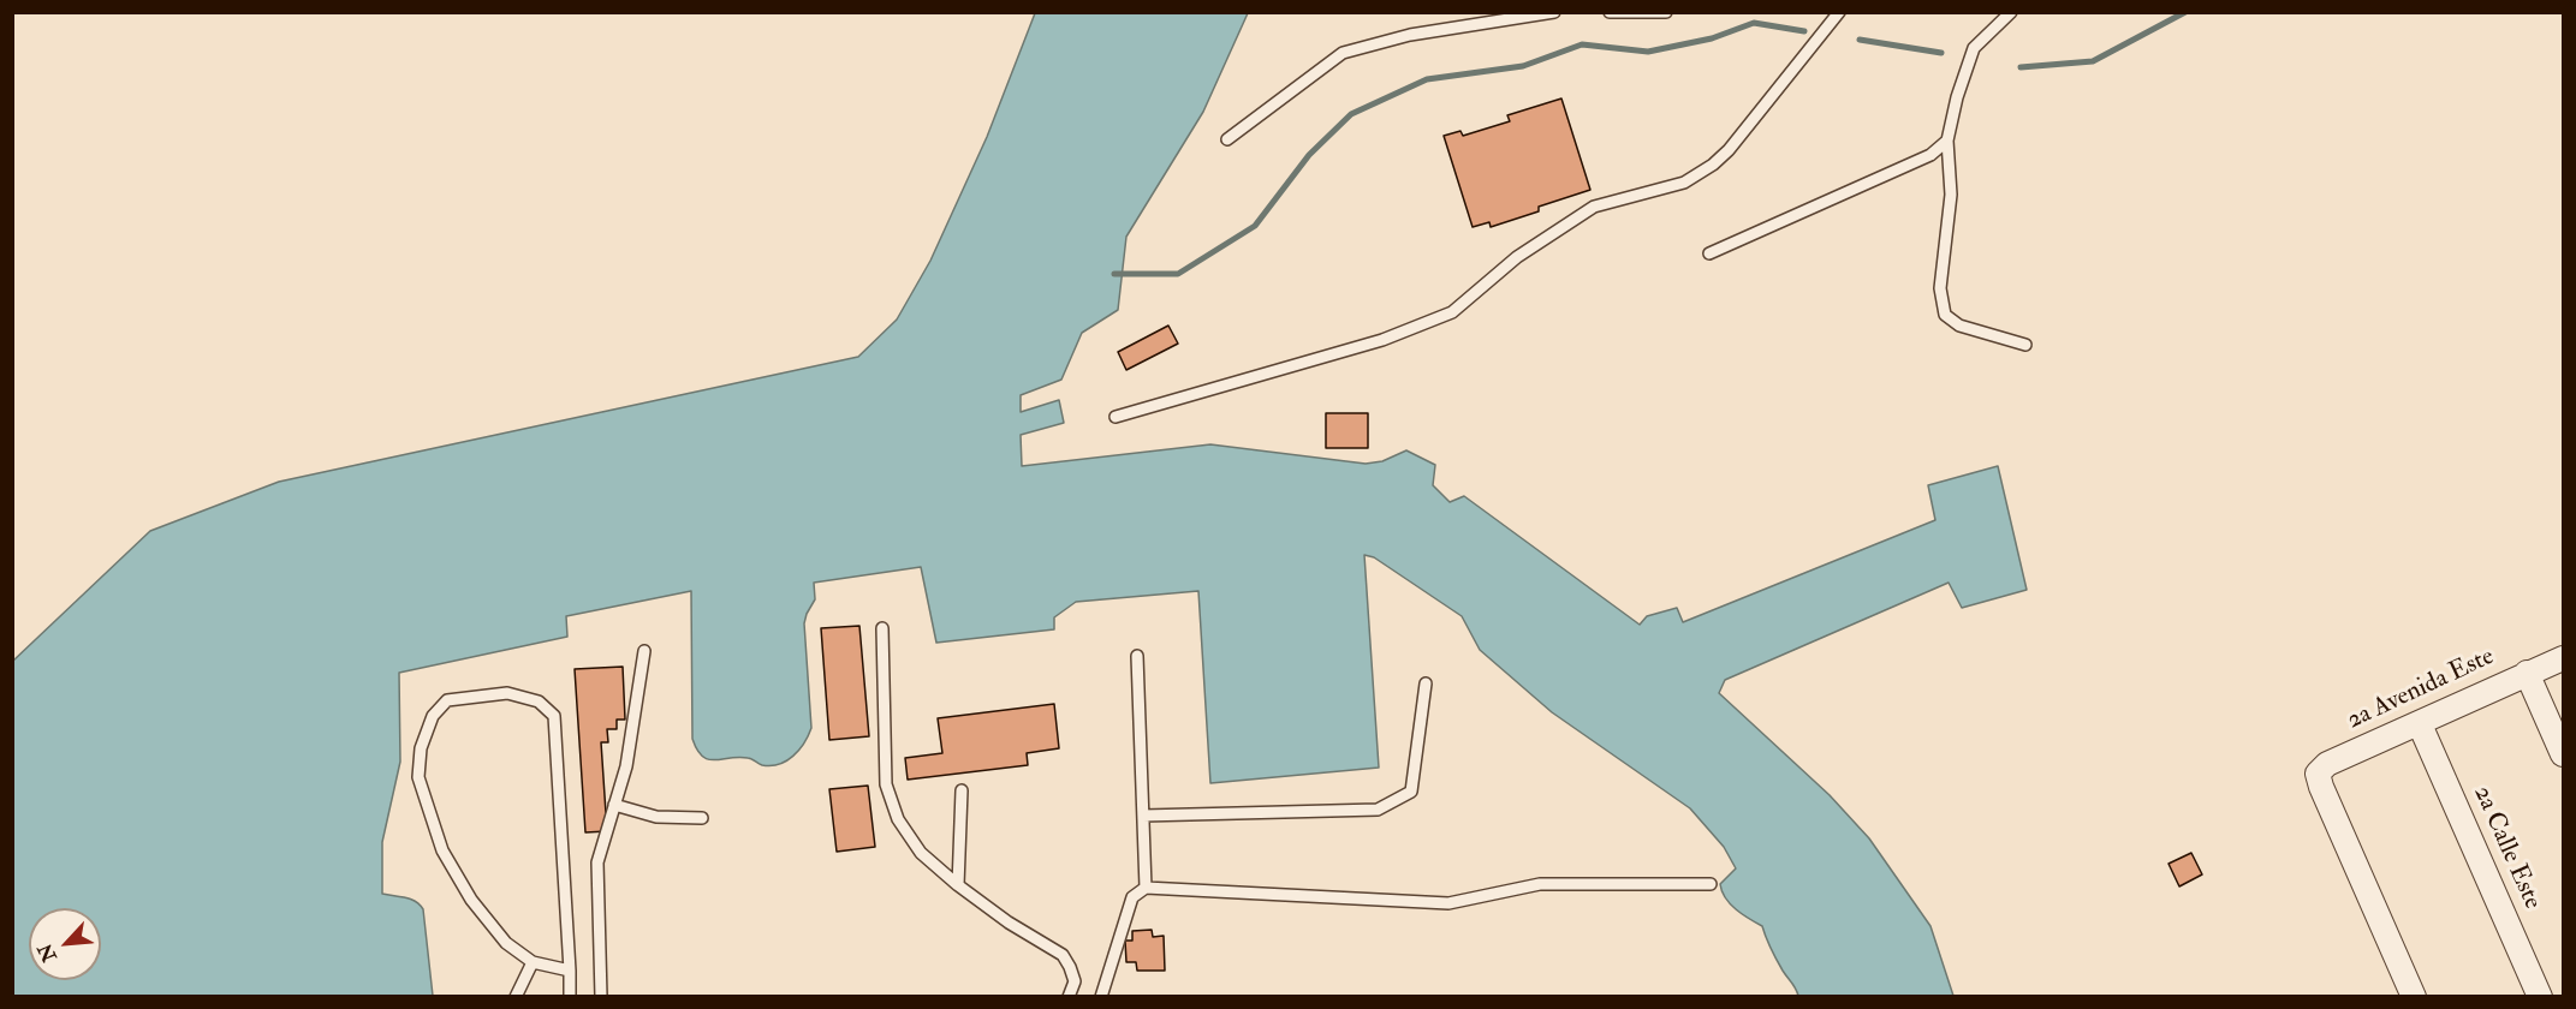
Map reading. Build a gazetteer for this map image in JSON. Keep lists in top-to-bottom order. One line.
{"streets":{"street":["2a Avenida Este","2a Calle Este"]},"crossings":[["2a Avenida Este","2a Calle Este"]],"north":"bottom left"}
